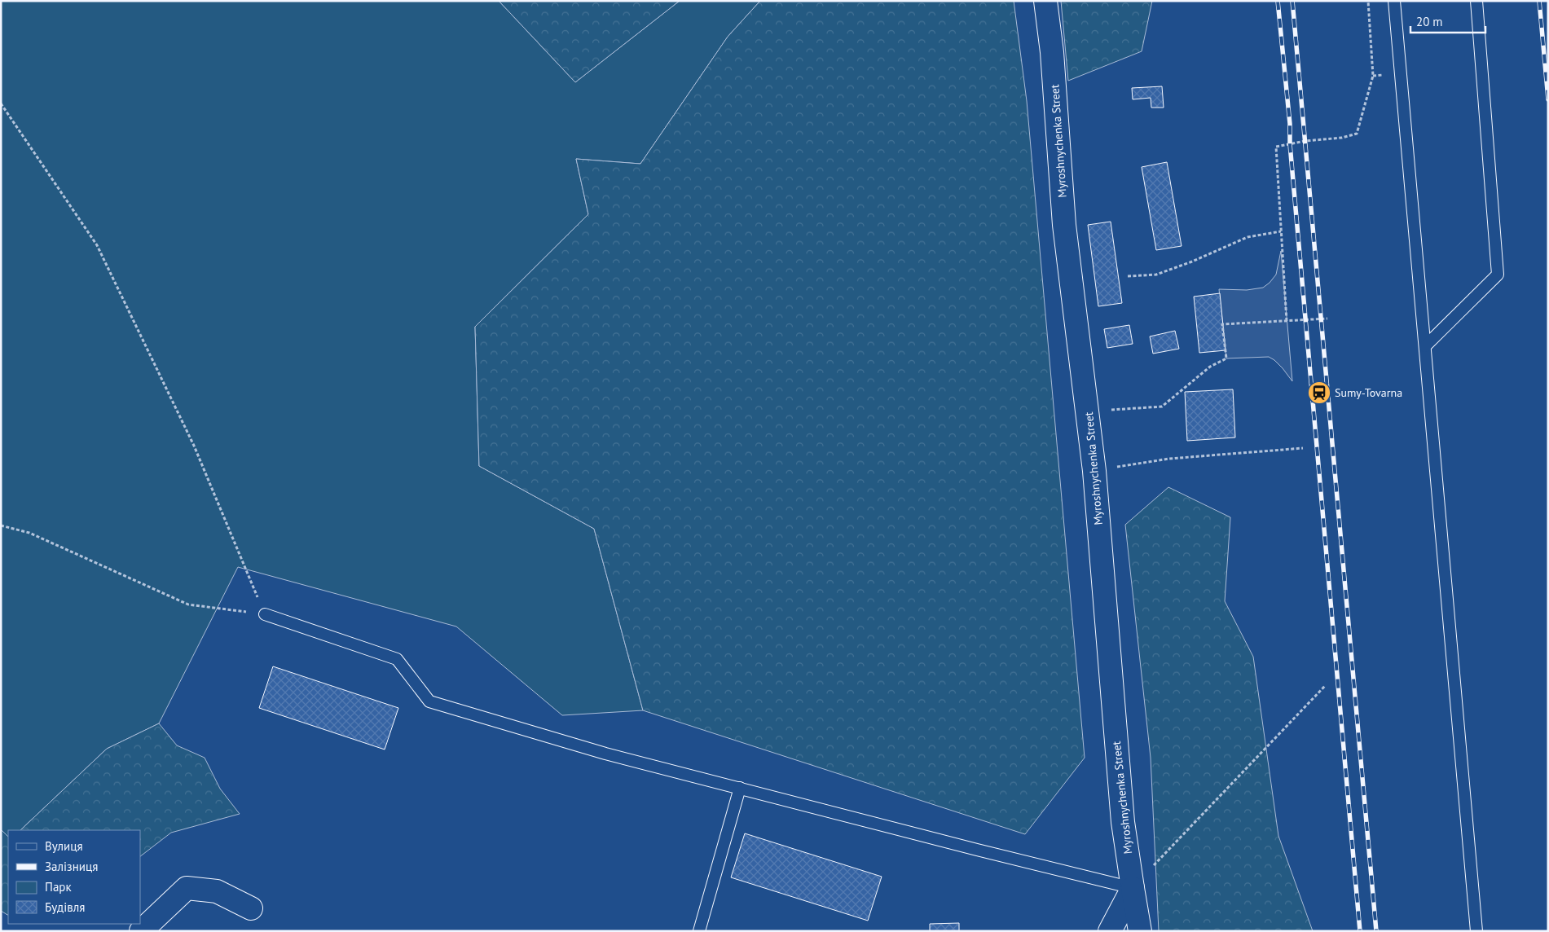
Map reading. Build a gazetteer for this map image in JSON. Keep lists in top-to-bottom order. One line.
{"streets":{"street":["Myroshnychenka Street"]},"places":{"station":["Sumy-Tovarna"]},"legend":["Вулиця","Залізниця","Парк","Будівля"],"scale_bar":"20 m"}
